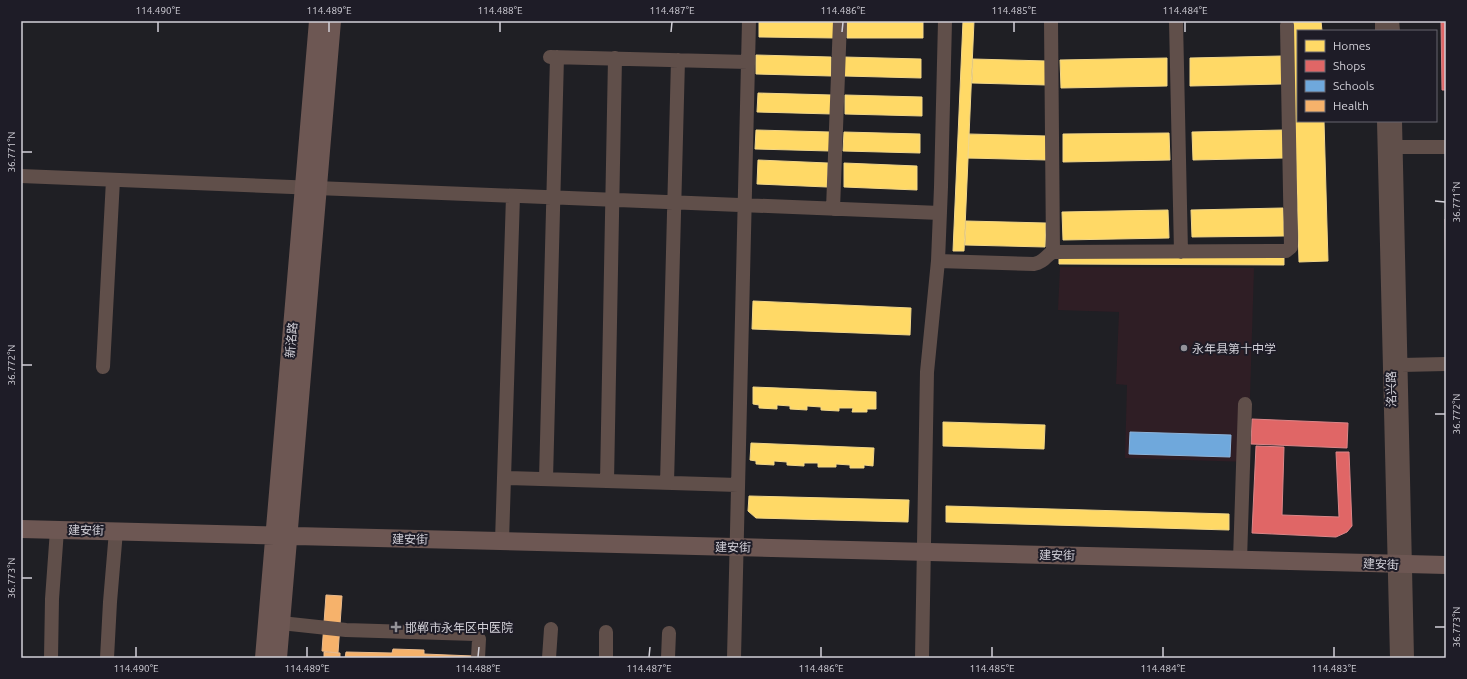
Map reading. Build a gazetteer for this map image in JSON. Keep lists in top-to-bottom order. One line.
{"streets":{"main road":["新洺路","建安街"],"street":["洺兴路"]},"crossings":[["新洺路","建安街"],["洺兴路","建安街"]],"places":{"other":["永年县第十中学"],"health":["邯郸市永年区中医院"]},"legend":["Homes","Shops","Schools","Health"],"coordinates":["114.490°E","114.489°E","114.488°E","114.487°E","114.486°E","114.485°E","114.484°E","36.771°N","36.772°N","36.773°N","114.483°E"]}
